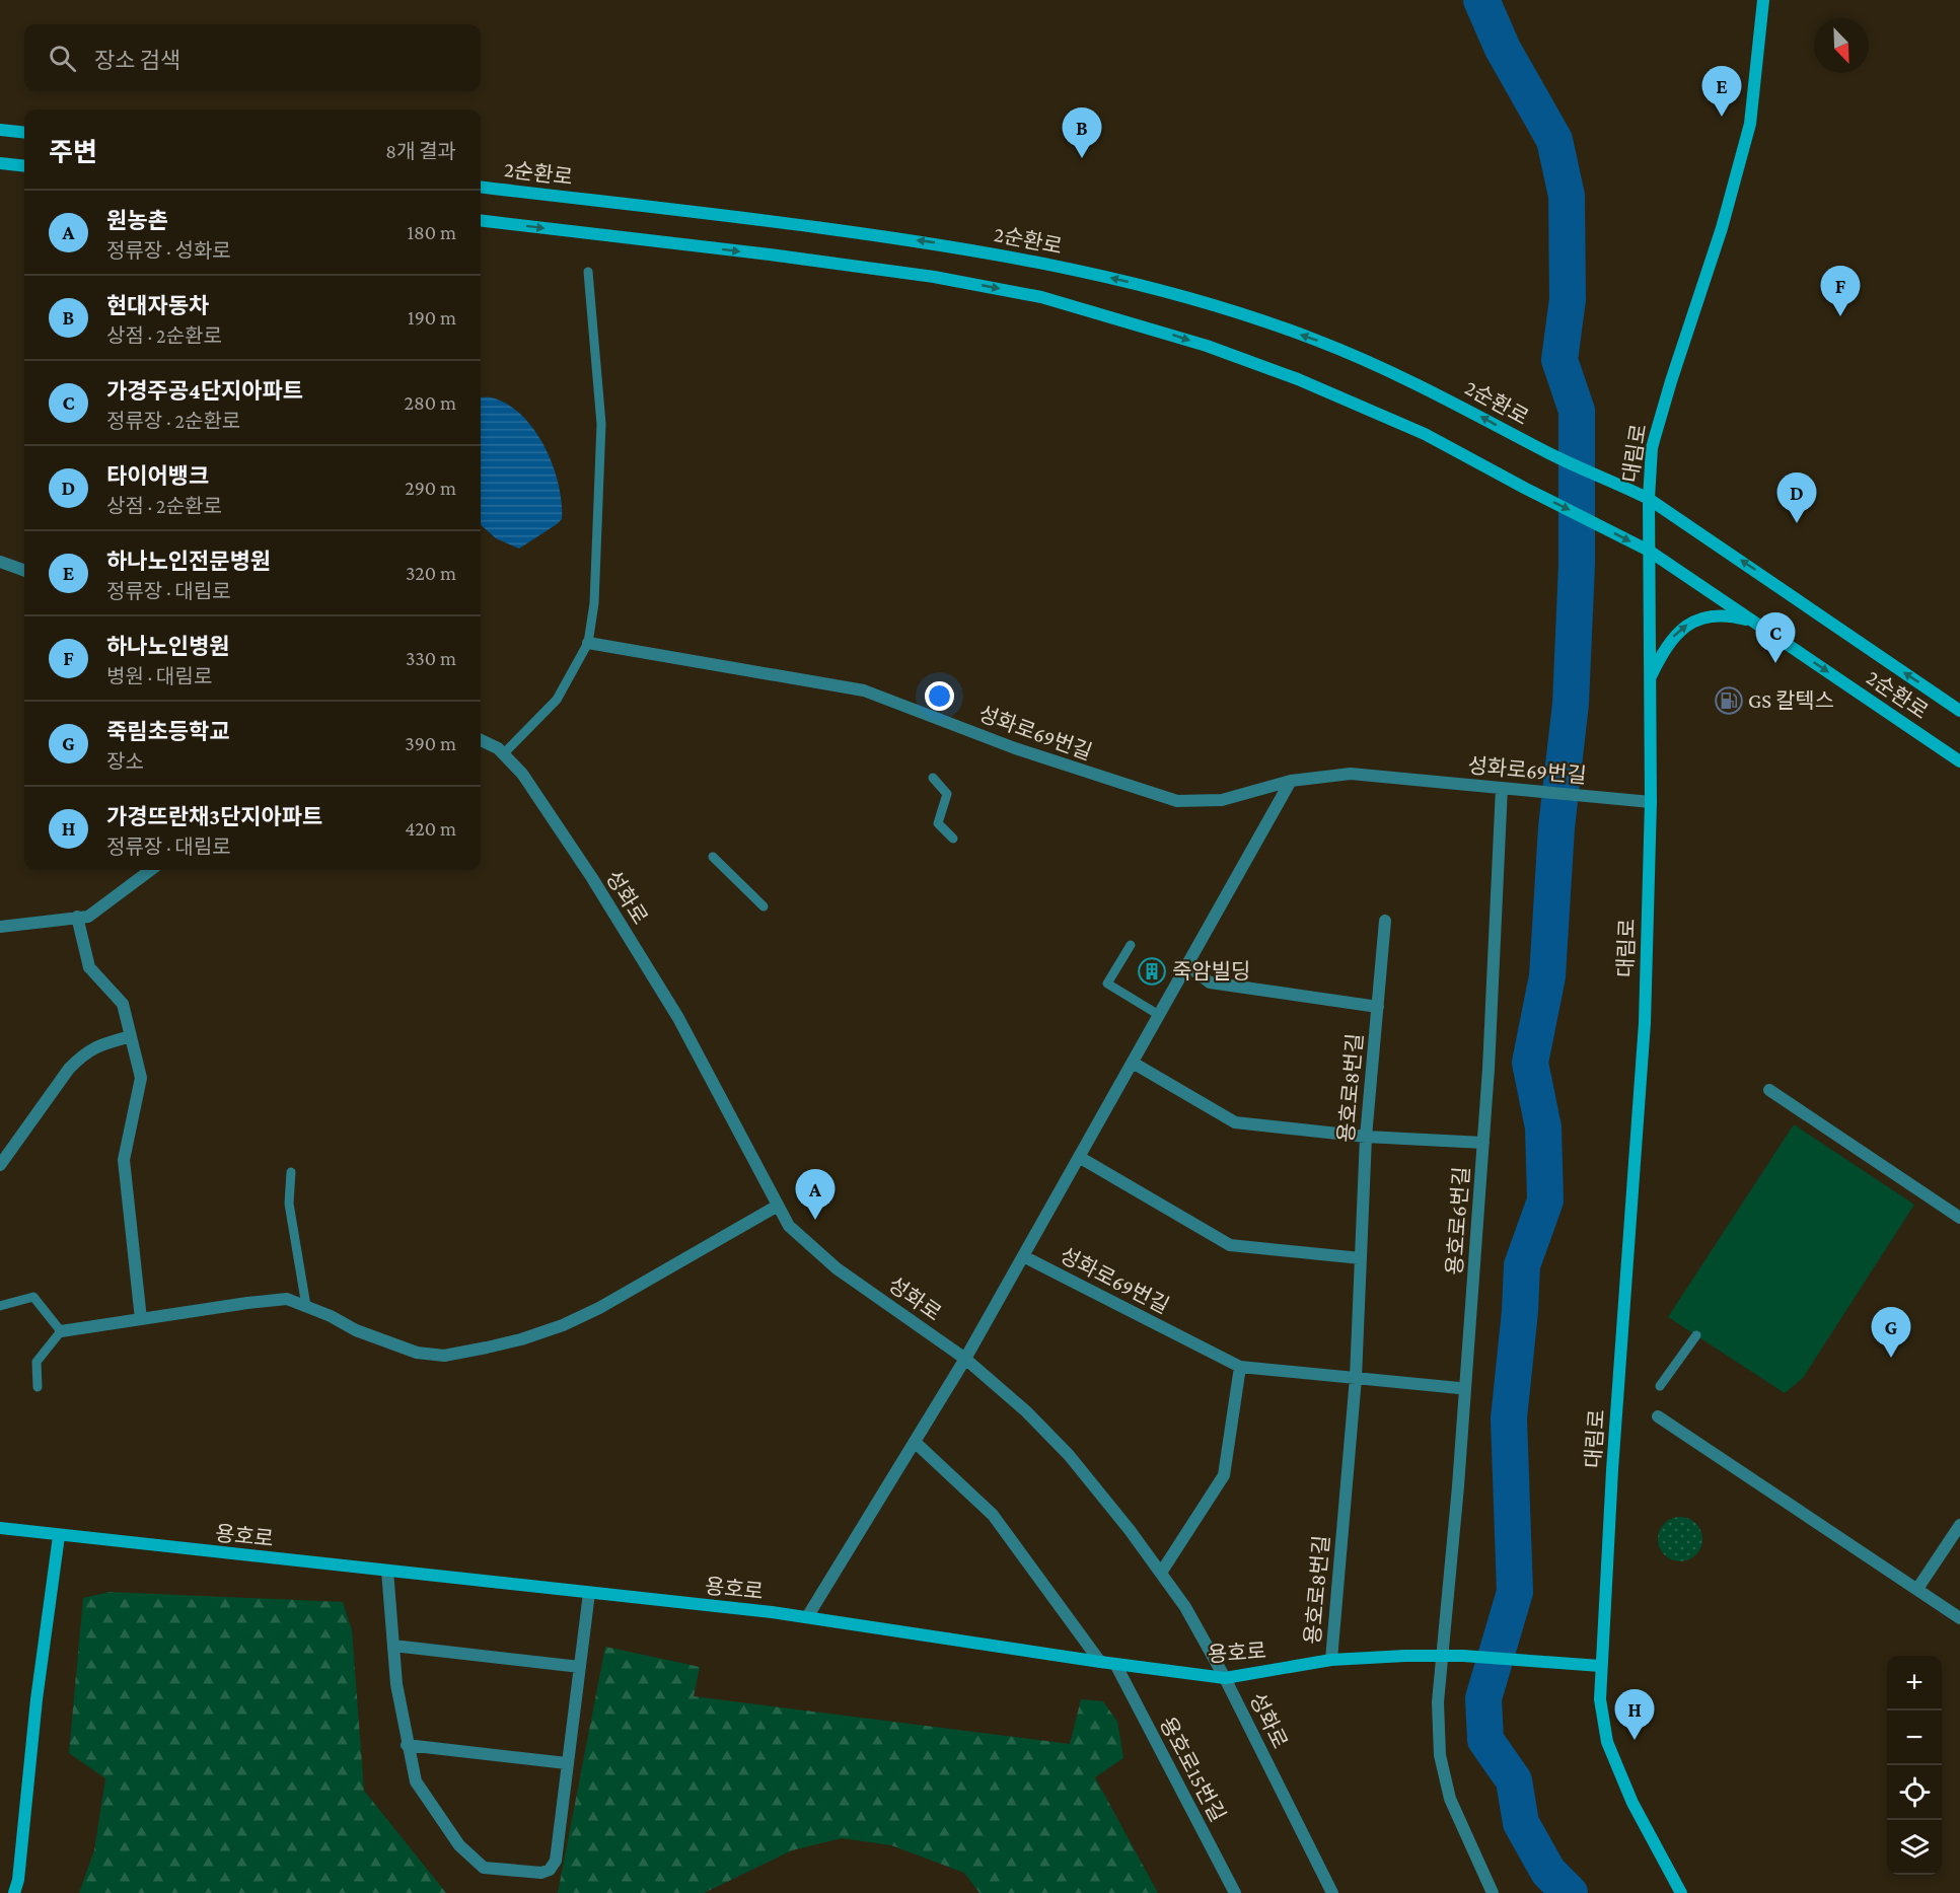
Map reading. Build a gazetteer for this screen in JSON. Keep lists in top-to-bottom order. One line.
{"streets":{"street":["2순환로","대림로","성화로69번길","성화로","용호로8번길","용호로6번길","용호로","용호로15번길"]},"crossings":[["2순환로","대림로"],["대림로","성화로69번길"],["대림로","용호로"],["성화로69번길","성화로"],["성화로69번길","용호로6번길"],["성화로69번길","용호로"],["성화로","용호로"],["용호로8번길","용호로"],["용호로6번길","용호로"],["용호로","용호로15번길"]],"places":{"fuel station":["GS 칼텍스"],"building":["죽암빌딩"]},"north":"bottom right","page":{"search":"장소 검색","pins":["E","B","F","D","C","A","G","H"],"heading":["주변","8개 결과"],"list":[{"mark":"A","name":"원농촌","note":"정류장 · 성화로","value":"180 m"},{"mark":"B","name":"현대자동차","note":"상점 · 2순환로","value":"190 m"},{"mark":"C","name":"가경주공4단지아파트","note":"정류장 · 2순환로","value":"280 m"},{"mark":"D","name":"타이어뱅크","note":"상점 · 2순환로","value":"290 m"},{"mark":"E","name":"하나노인전문병원","note":"정류장 · 대림로","value":"320 m"},{"mark":"F","name":"하나노인병원","note":"병원 · 대림로","value":"330 m"},{"mark":"G","name":"죽림초등학교","note":"장소","value":"390 m"},{"mark":"H","name":"가경뜨란채3단지아파트","note":"정류장 · 대림로","value":"420 m"}],"map_buttons":["+","−"]}}
